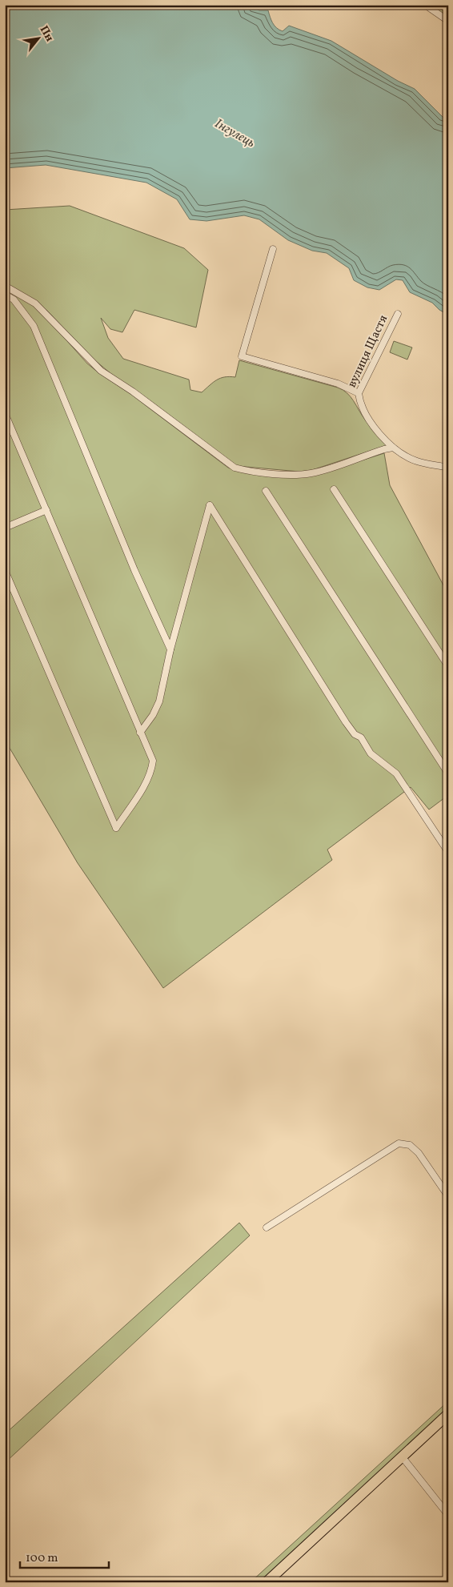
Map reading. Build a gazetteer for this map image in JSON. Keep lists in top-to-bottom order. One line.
{"streets":{"street":["вулиця Щастя"]},"water":["Інгулець"],"scale_bar":"100 m","north":"top right"}
